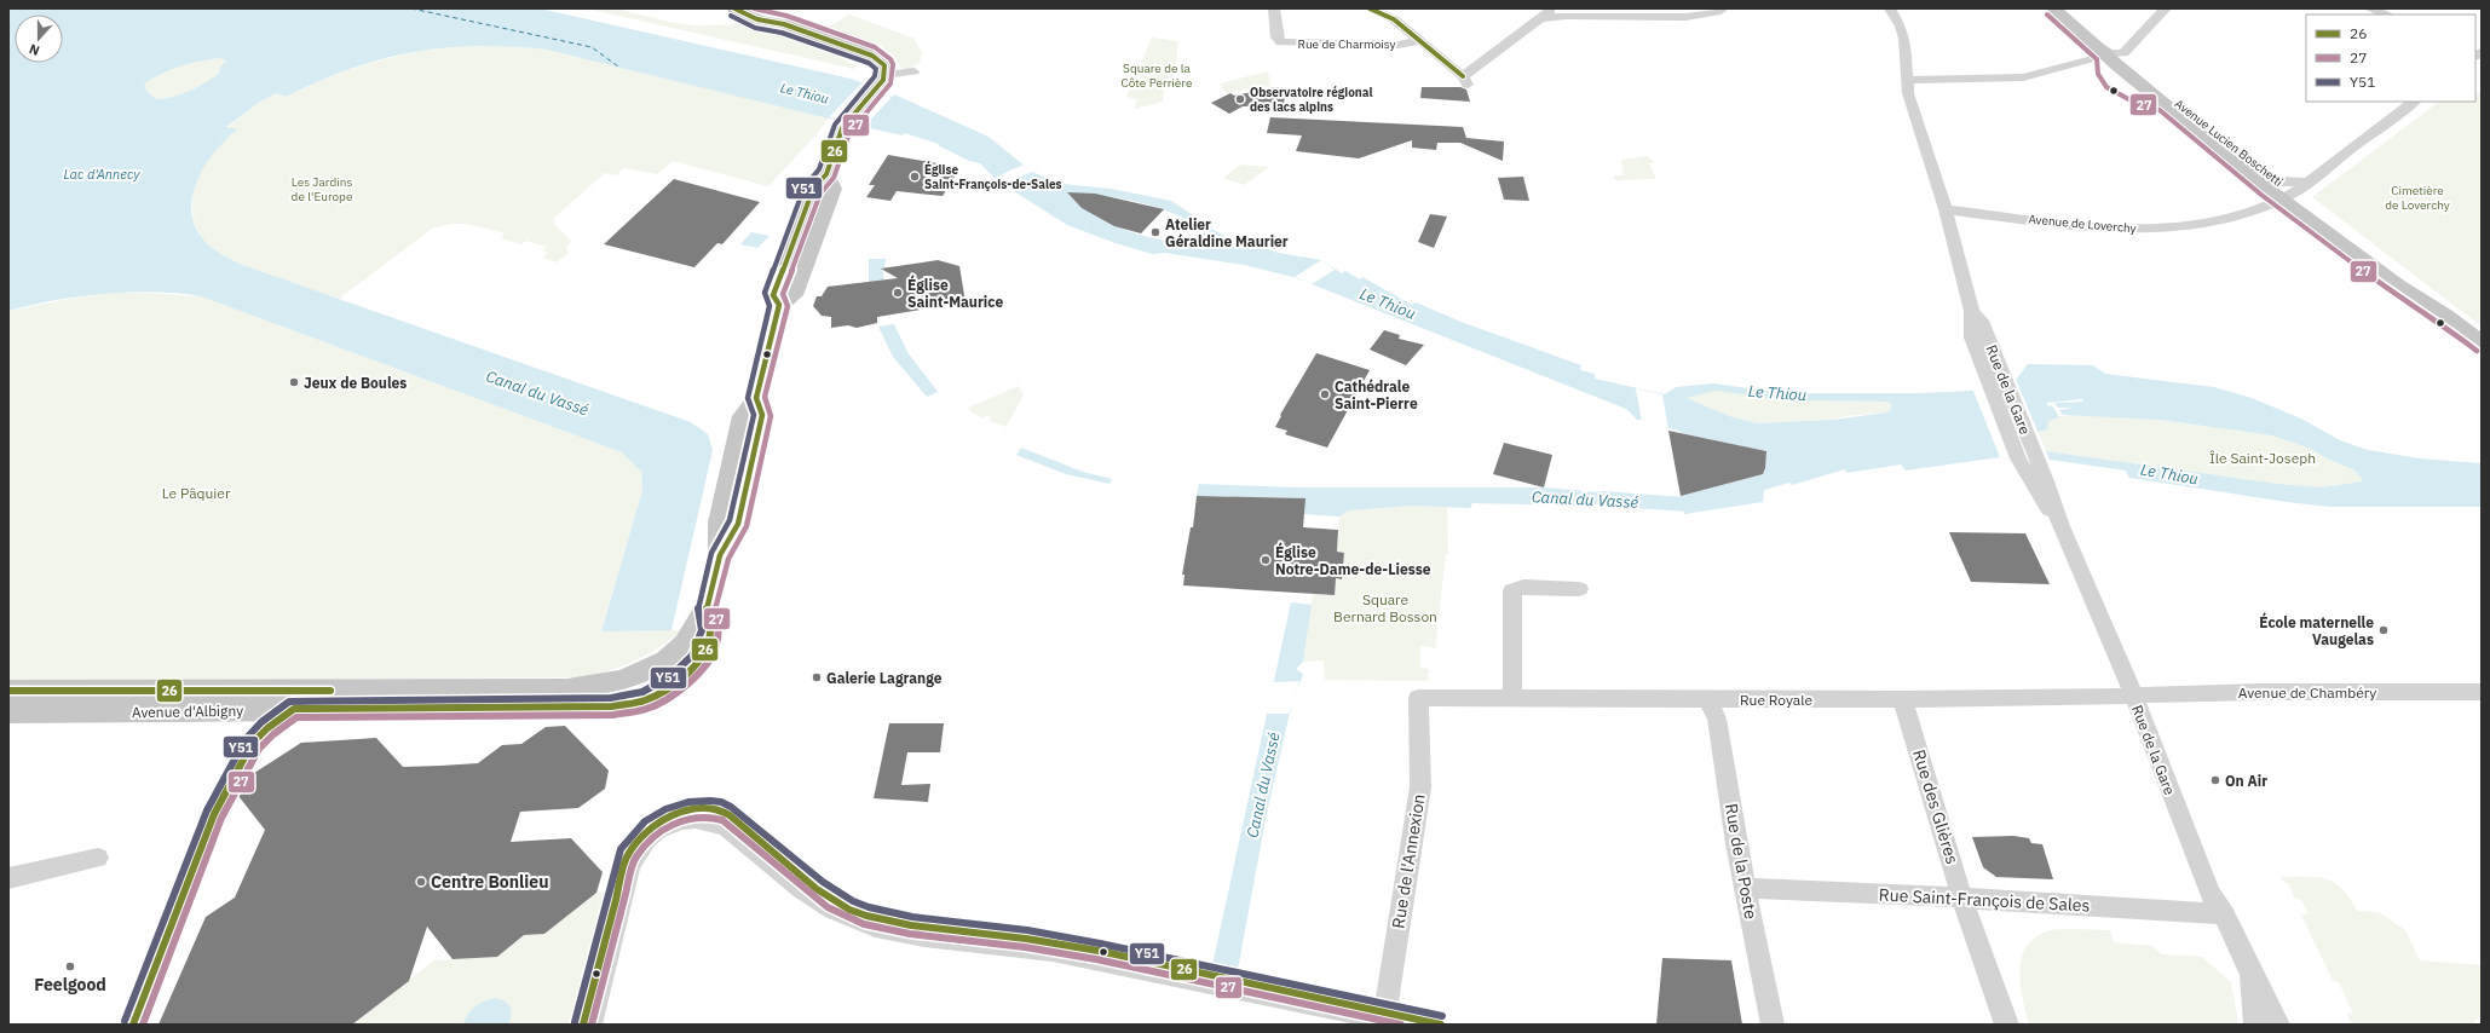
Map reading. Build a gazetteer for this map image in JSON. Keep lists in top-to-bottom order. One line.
{"streets":{"main road":["Avenue Lucien Boschetti","Avenue d'Albigny"],"street":["Rue de Charmoisy","Avenue de Loverchy","Rue de la Gare","Avenue de Chambéry","Rue Royale","Rue des Glières","Rue de l'Annexion","Rue de la Poste","Rue Saint-François de Sales"]},"crossings":[["Avenue Lucien Boschetti","Avenue de Loverchy"],["Avenue de Loverchy","Rue de la Gare"],["Rue de la Gare","Avenue de Chambéry"],["Rue de la Gare","Rue Royale"],["Rue de la Gare","Rue Saint-François de Sales"],["Avenue de Chambéry","Rue Royale"],["Rue Royale","Rue des Glières"],["Rue Royale","Rue de l'Annexion"],["Rue Royale","Rue de la Poste"],["Rue des Glières","Rue Saint-François de Sales"],["Rue de la Poste","Rue Saint-François de Sales"]],"water":["Le Thiou","Lac d'Annecy","Canal du Vassé"],"parks":["Square de la Côte Perrière","Les Jardins de l'Europe","Cimetière de Loverchy","Île Saint-Joseph","Le Pâquier","Square Bernard Bosson"],"places":["Observatoire régional des lacs alpins","Église Saint-François-de-Sales","Atelier Géraldine Maurier","Église Saint-Maurice","Jeux de Boules","Cathédrale Saint-Pierre","Église Notre-Dame-de-Liesse","École maternelle Vaugelas","Galerie Lagrange","On Air","Centre Bonlieu","Feelgood"],"lines":["transit line 26","transit line 27","transit line Y51"],"legend":["26","27","Y51"],"north":"bottom"}
